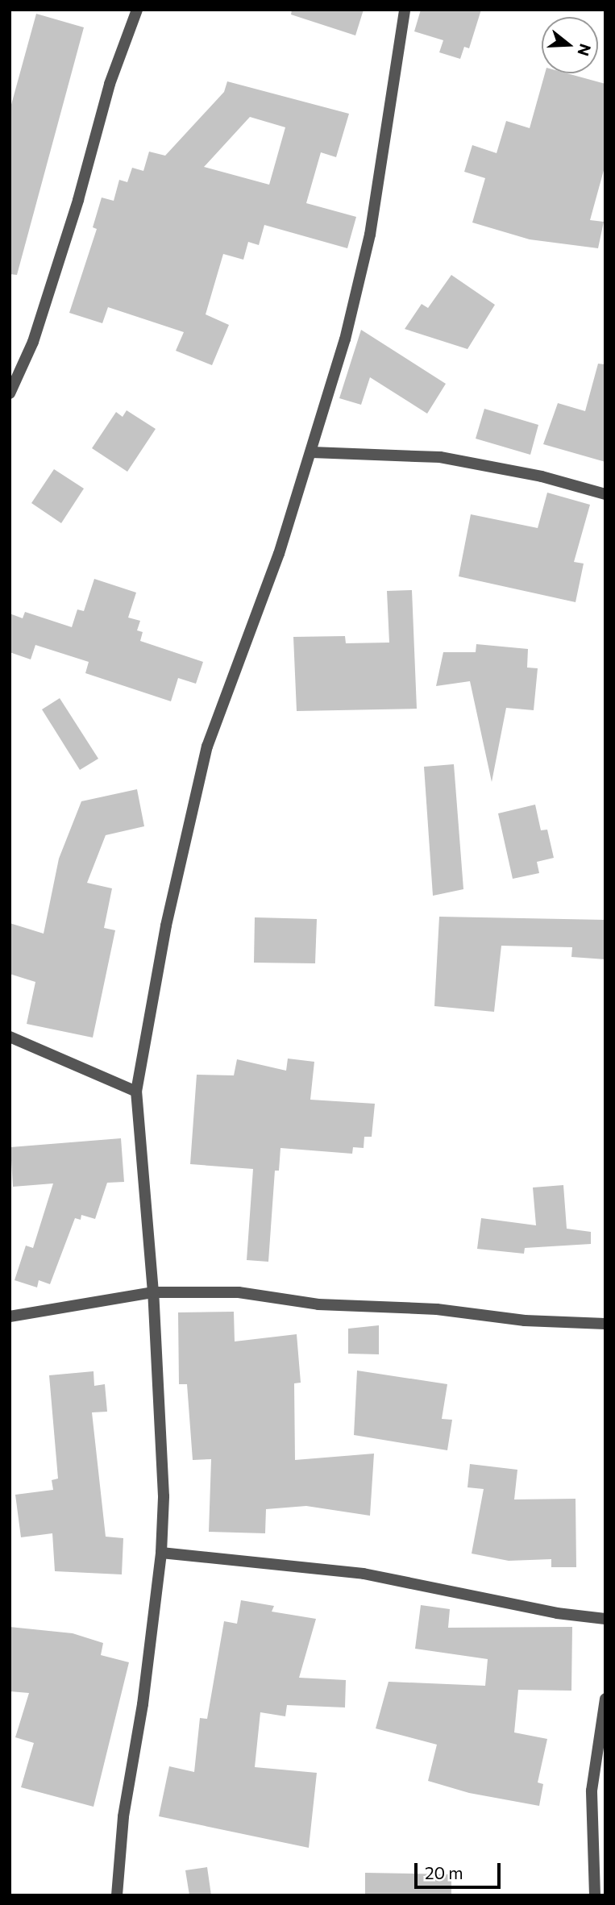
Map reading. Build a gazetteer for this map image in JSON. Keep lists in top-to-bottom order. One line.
{"scale_bar":"20 m","north":"right"}
